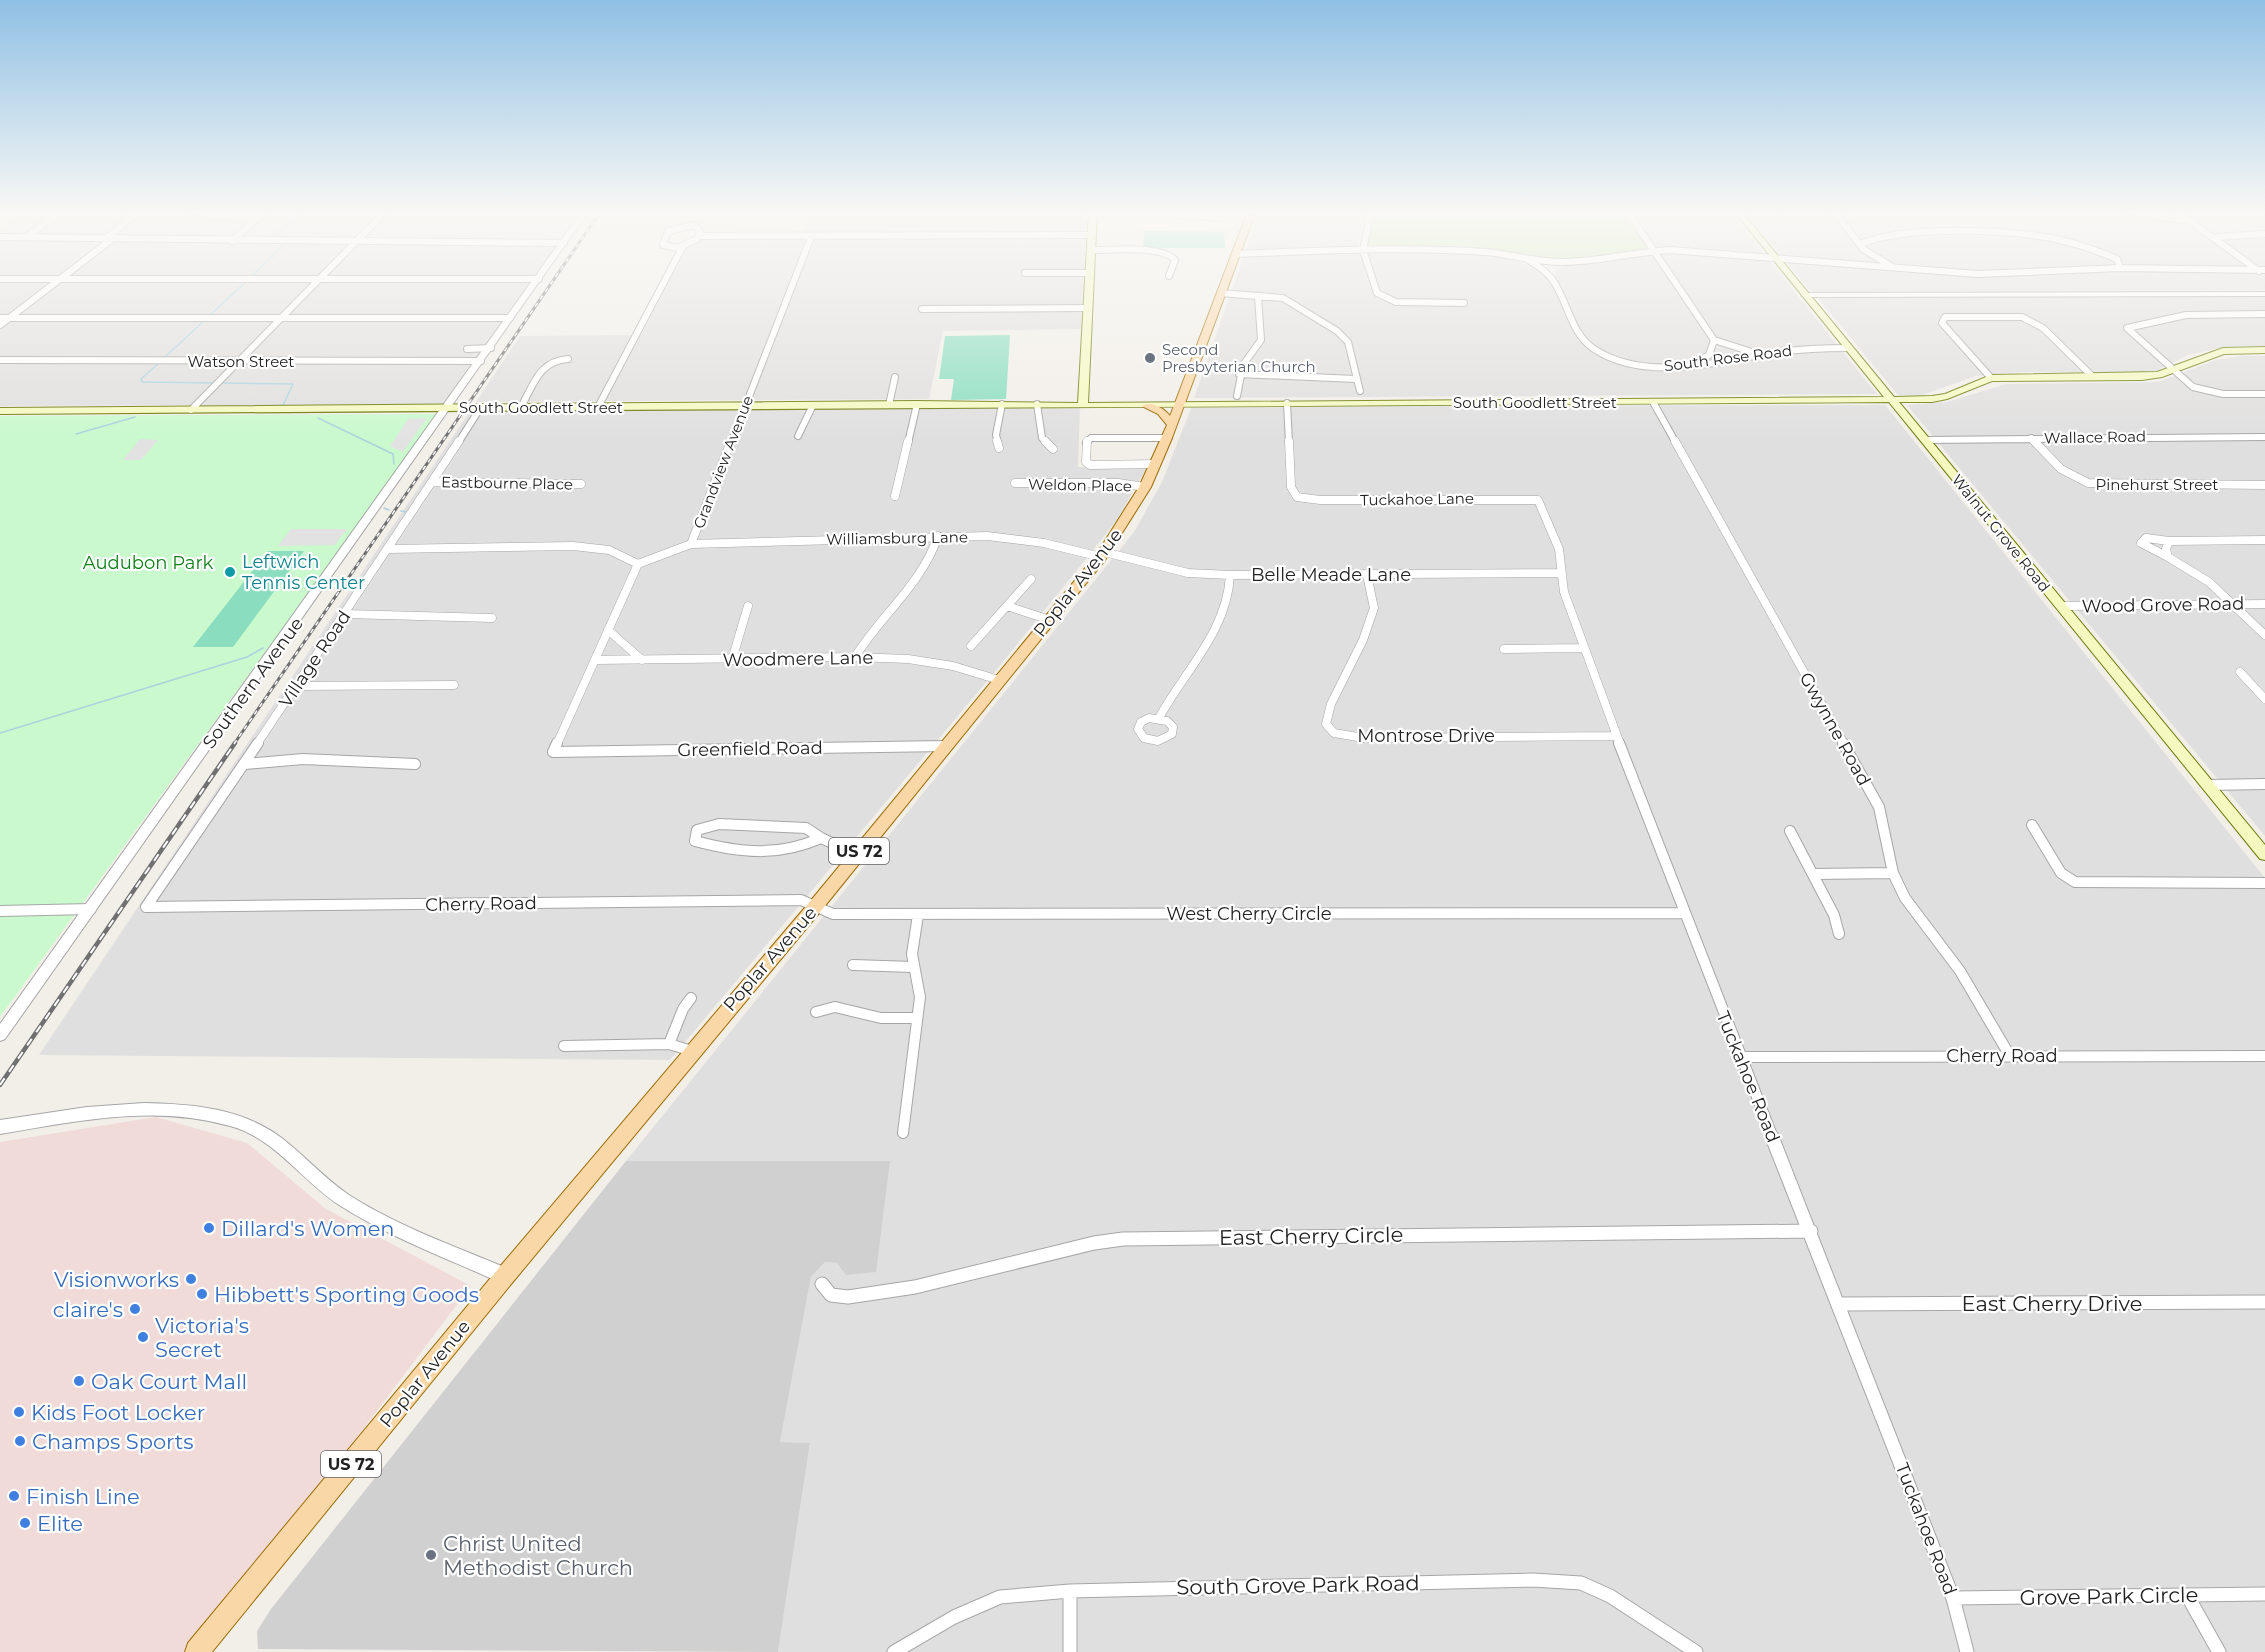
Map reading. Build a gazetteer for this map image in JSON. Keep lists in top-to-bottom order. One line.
{"streets":{"main road":["South Goodlett Street","Walnut Grove Road","Poplar Avenue","US 72"],"street":["South Rose Road","Watson Street","Wallace Road","Grandview Avenue","Eastbourne Place","Pinehurst Street","Weldon Place","Tuckahoe Lane","Williamsburg Lane","Belle Meade Lane","Wood Grove Road","Village Road","Woodmere Lane","Southern Avenue","Gwynne Road","Montrose Drive","Greenfield Road","Cherry Road","West Cherry Circle","Tuckahoe Road","East Cherry Circle","East Cherry Drive","South Grove Park Road","Grove Park Circle"]},"crossings":[["South Rose Road","Walnut Grove Road"],["Watson Street","Southern Avenue"],["South Goodlett Street","Grandview Avenue"],["South Goodlett Street","Tuckahoe Lane"],["South Goodlett Street","Walnut Grove Road"],["South Goodlett Street","Poplar Avenue"],["South Goodlett Street","Village Road"],["South Goodlett Street","Southern Avenue"],["South Goodlett Street","Gwynne Road"],["Wallace Road","Pinehurst Street"],["Wallace Road","Walnut Grove Road"],["Grandview Avenue","Williamsburg Lane"],["Eastbourne Place","Village Road"],["Weldon Place","Poplar Avenue"],["Tuckahoe Lane","Tuckahoe Road"],["Walnut Grove Road","Wood Grove Road"],["Williamsburg Lane","Belle Meade Lane"],["Williamsburg Lane","Poplar Avenue"],["Belle Meade Lane","Poplar Avenue"],["Belle Meade Lane","Montrose Drive"],["Belle Meade Lane","Tuckahoe Road"],["Poplar Avenue","Woodmere Lane"],["Poplar Avenue","Greenfield Road"],["Poplar Avenue","Cherry Road"],["Poplar Avenue","West Cherry Circle"],["Village Road","Cherry Road"],["Woodmere Lane","Greenfield Road"],["Gwynne Road","Cherry Road"],["Montrose Drive","Tuckahoe Road"],["Cherry Road","West Cherry Circle"],["Cherry Road","Tuckahoe Road"],["West Cherry Circle","Tuckahoe Road"],["Tuckahoe Road","East Cherry Circle"],["Tuckahoe Road","East Cherry Drive"],["Tuckahoe Road","Grove Park Circle"]],"parks":["Audubon Park"],"places":["Second Presbyterian Church","Leftwich Tennis Center","Dillard's Women","Visionworks","Hibbett's Sporting Goods","claire's","Victoria's Secret","Oak Court Mall","Kids Foot Locker","Champs Sports","Finish Line","Elite","Christ United Methodist Church"]}
